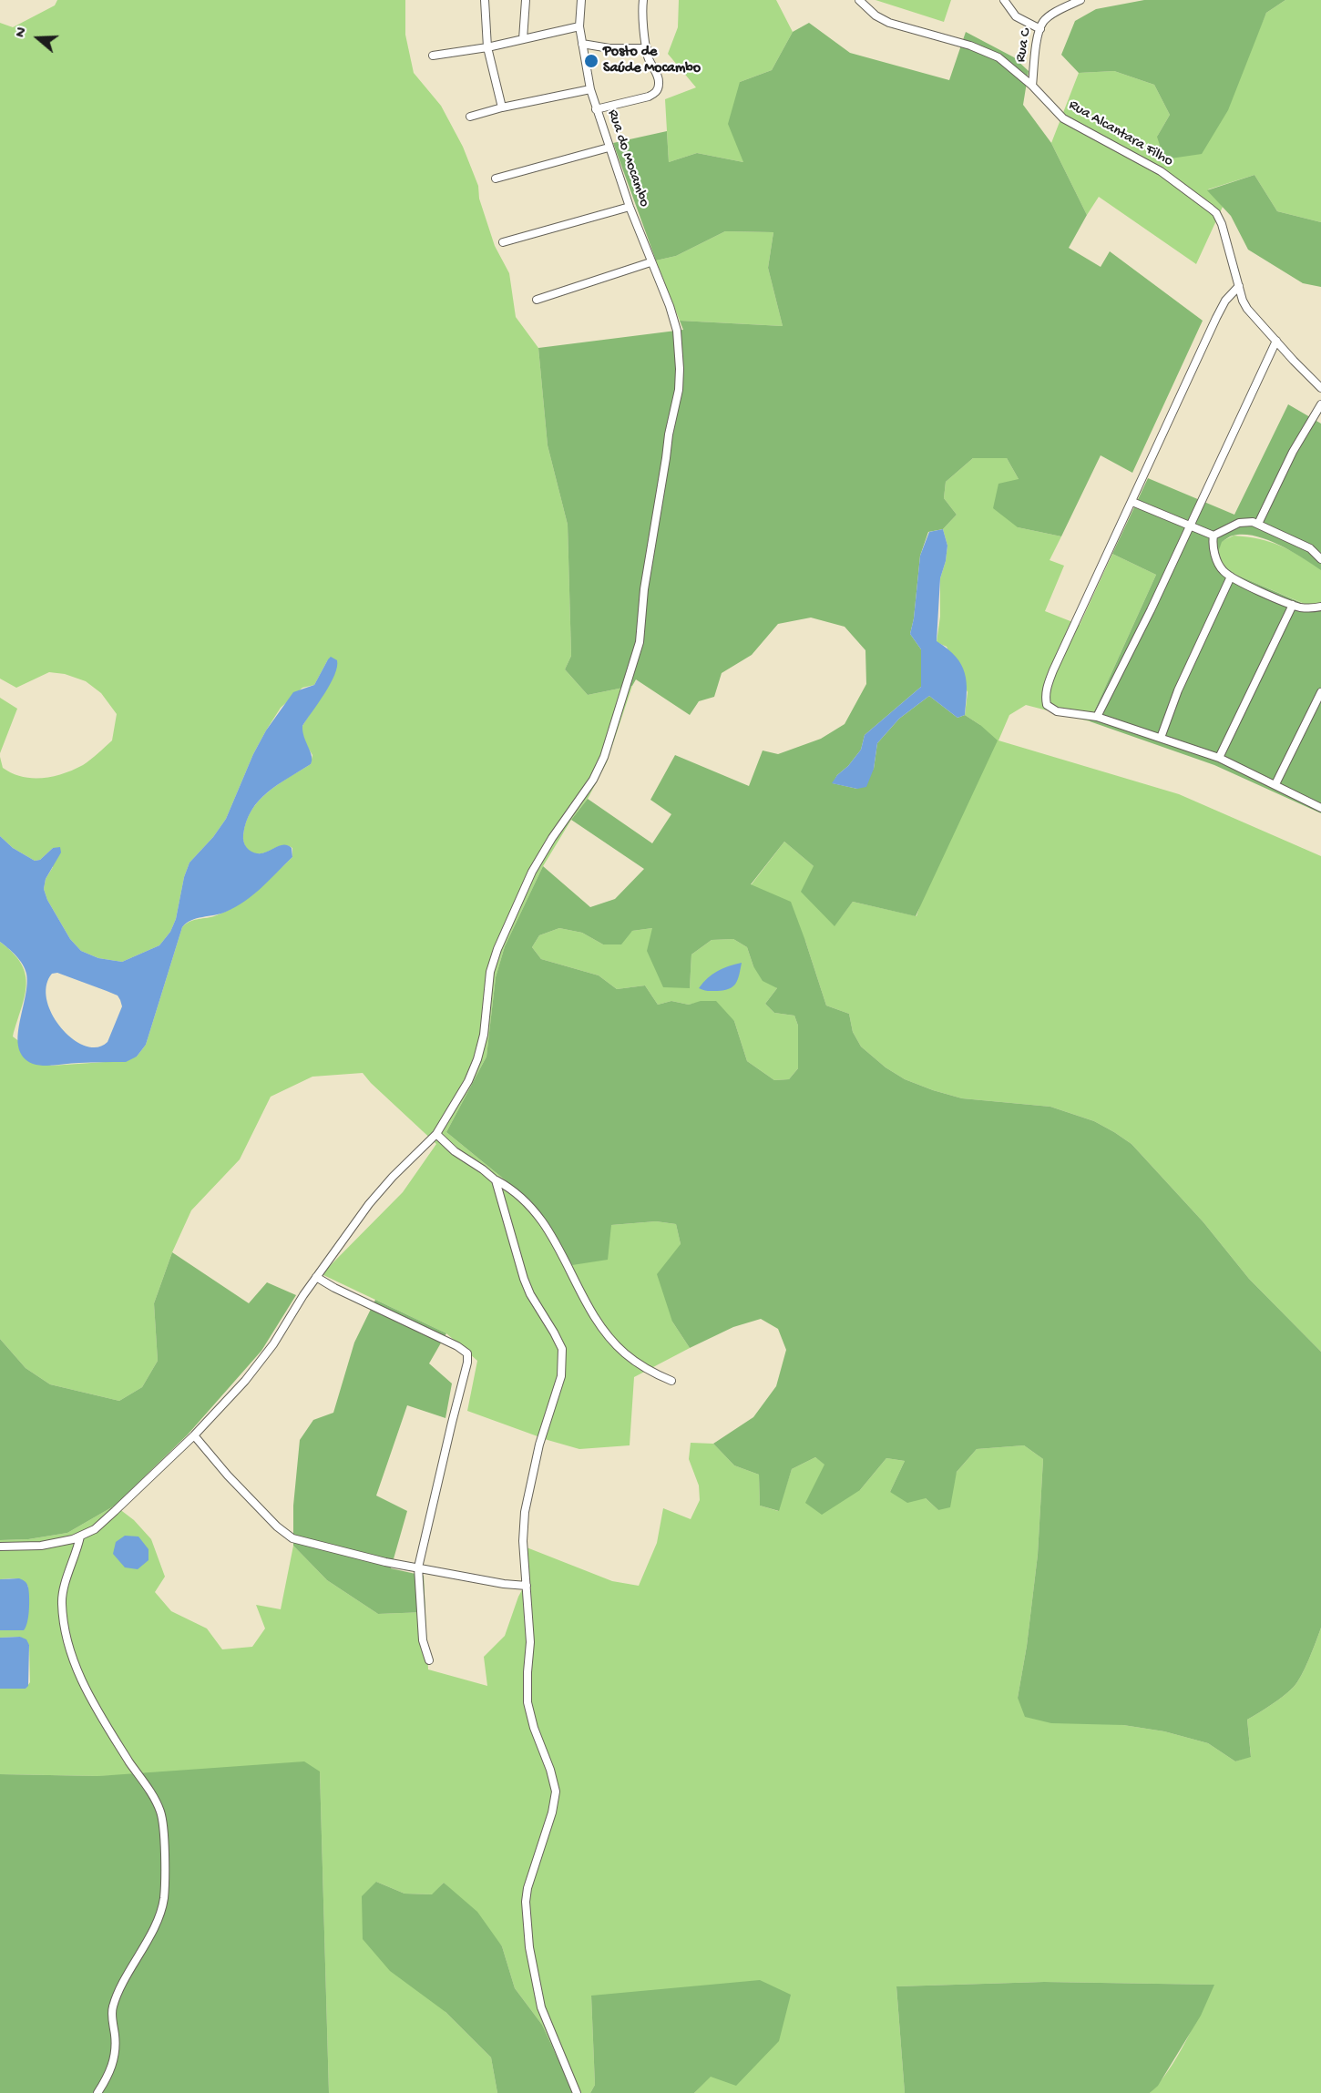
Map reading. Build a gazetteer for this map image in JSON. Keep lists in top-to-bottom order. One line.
{"streets":{"street":["Rua C","Rua Alcantara Filho","Rua do Mocambo"]},"crossings":[["Rua C","Rua Alcantara Filho"]],"places":["Posto de Saúde Mocambo"],"north":"left"}
